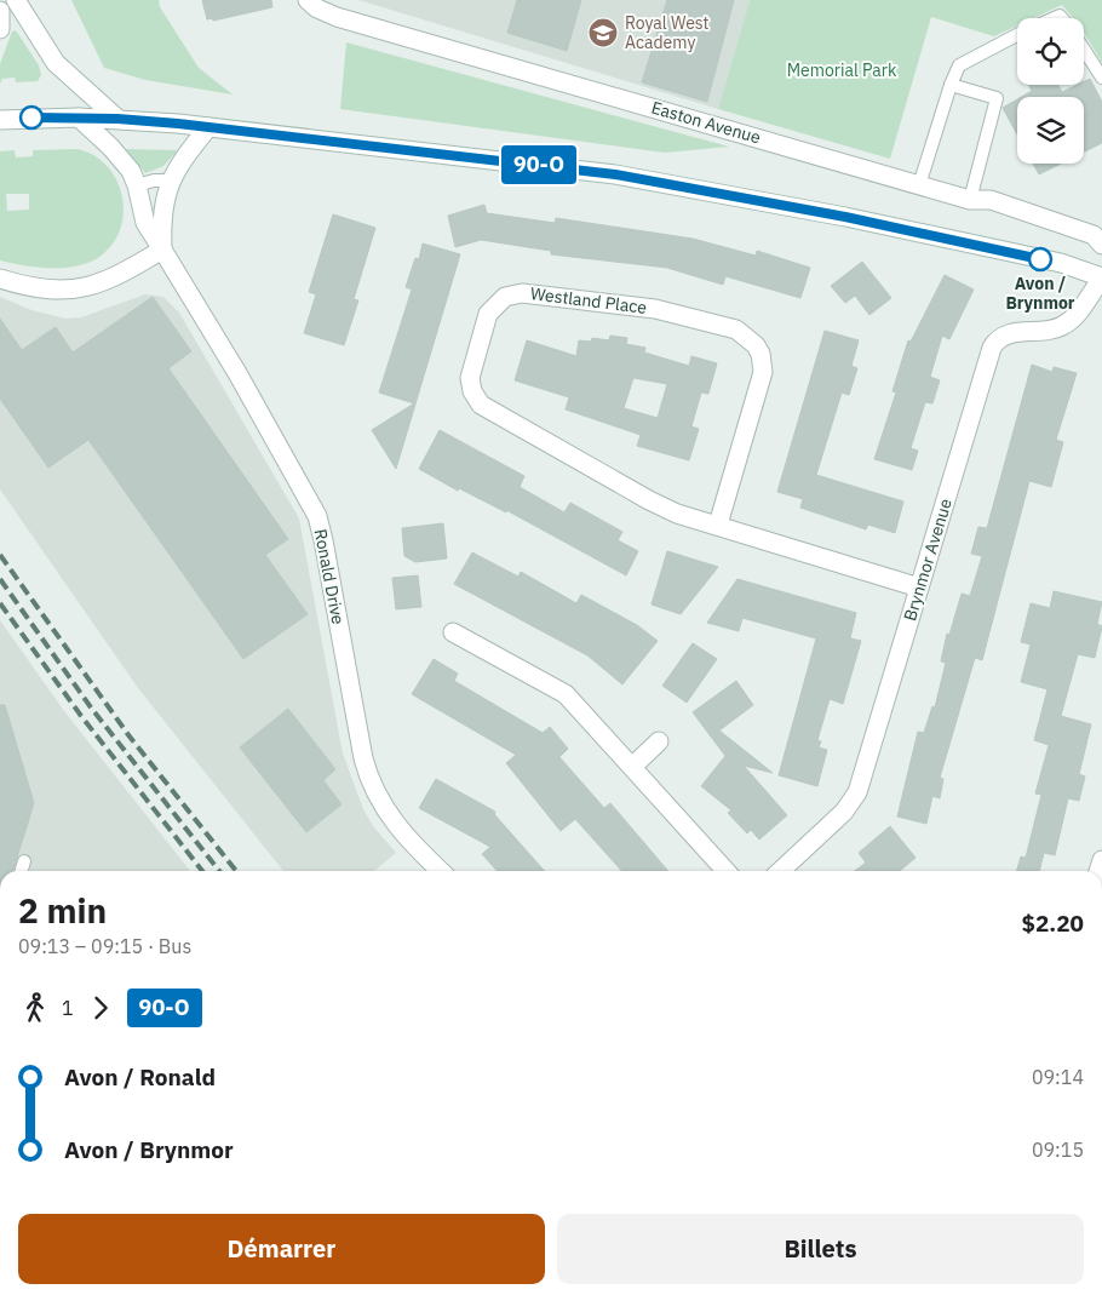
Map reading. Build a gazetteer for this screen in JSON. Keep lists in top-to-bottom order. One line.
{"streets":{"street":["Easton Avenue","Westland Place","Brynmor Avenue","Ronald Drive"]},"crossings":[["Westland Place","Brynmor Avenue"]],"parks":["Memorial Park"],"places":{"school or university":["Royal West Academy"],"other":["Avon / Brynmor"]},"lines":["bus line 90-O"],"page":{"on_map":"90-O","heading":["2 min","09:13 – 09:15 · Bus","$2.20"],"legs":["1","90-O"],"list":[{"name":"Avon / Ronald","value":"09:14"},{"name":"Avon / Brynmor","value":"09:15"}],"buttons":["Démarrer","Billets"]}}
